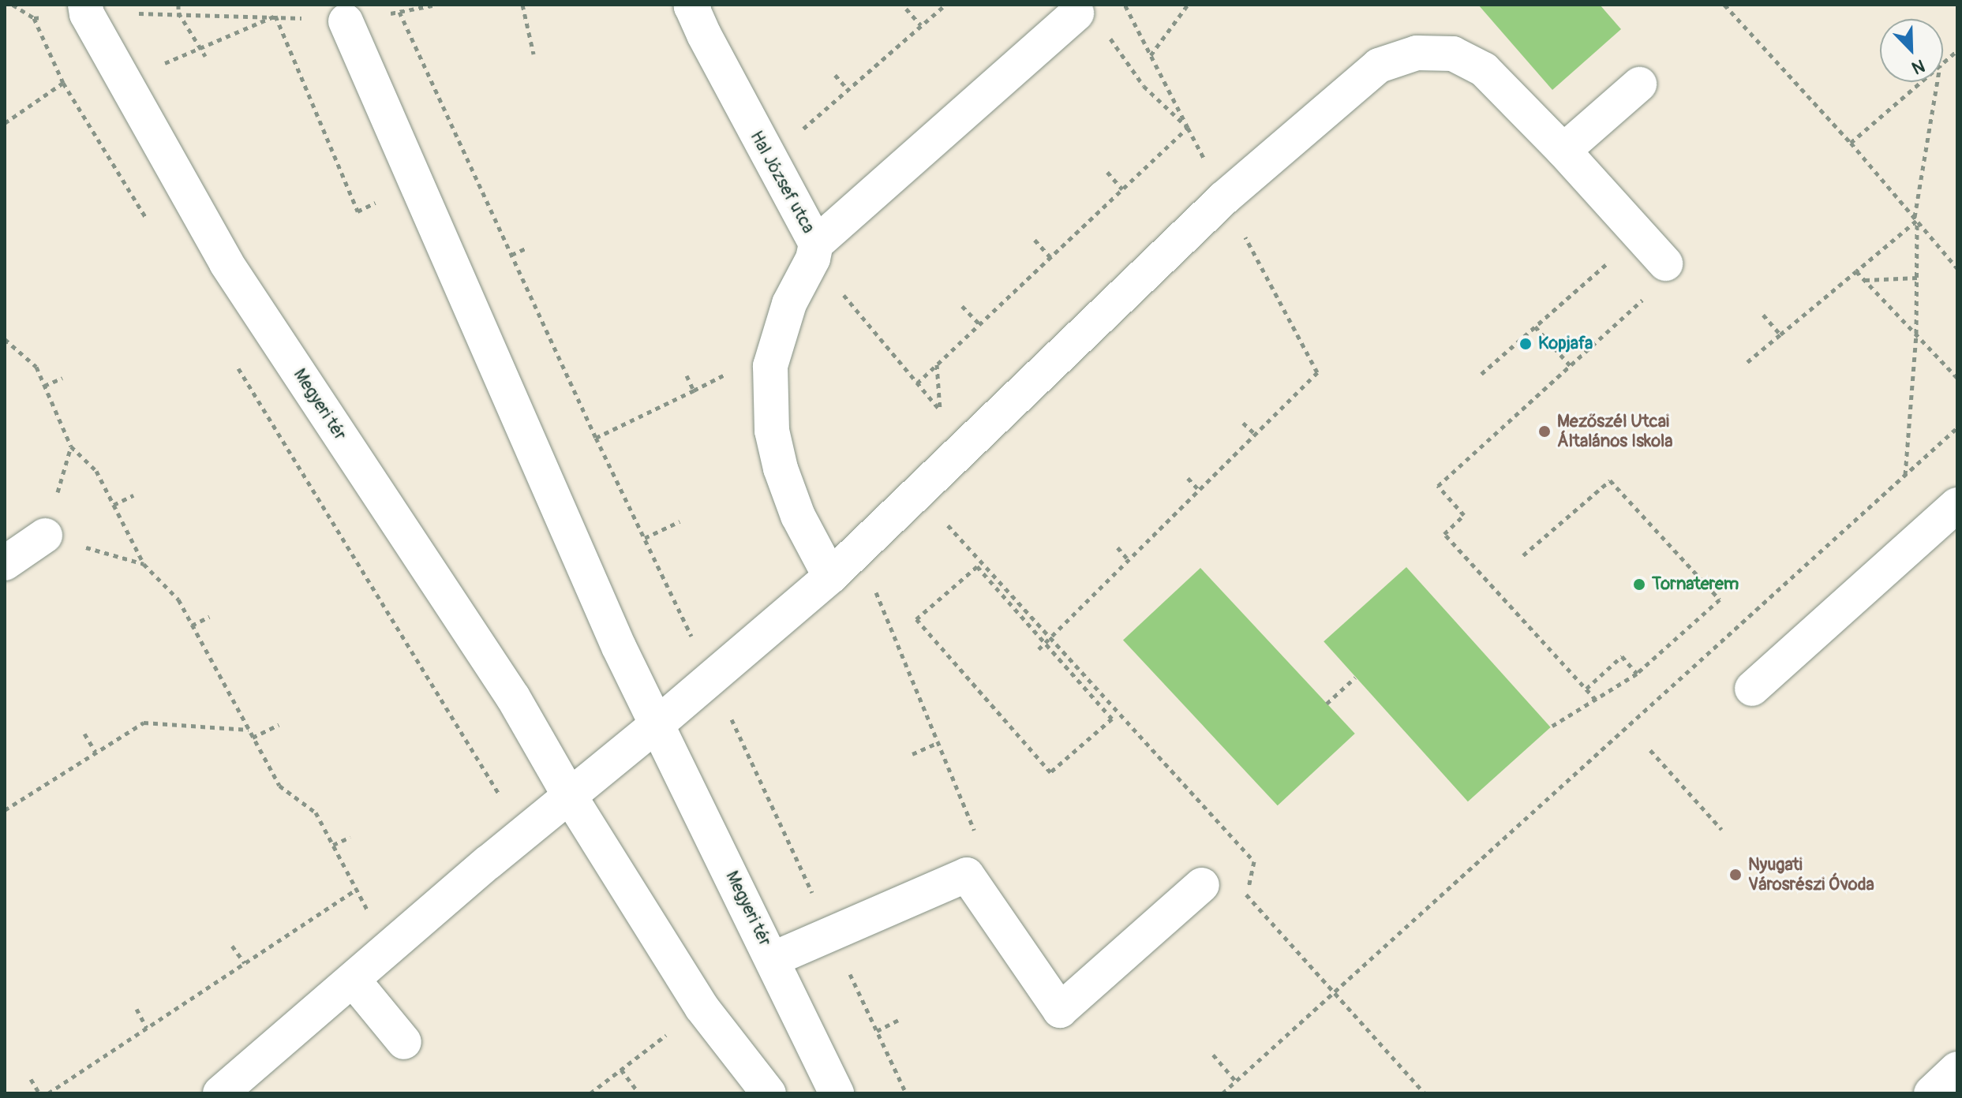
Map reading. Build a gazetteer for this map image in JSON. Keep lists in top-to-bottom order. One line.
{"streets":{"street":["Hal József utca","Megyeri tér"]},"places":["Kopjafa","Mezőszél Utcai Általános Iskola","Tornaterem","Nyugati Városrészi Óvoda"],"north":"bottom right"}
